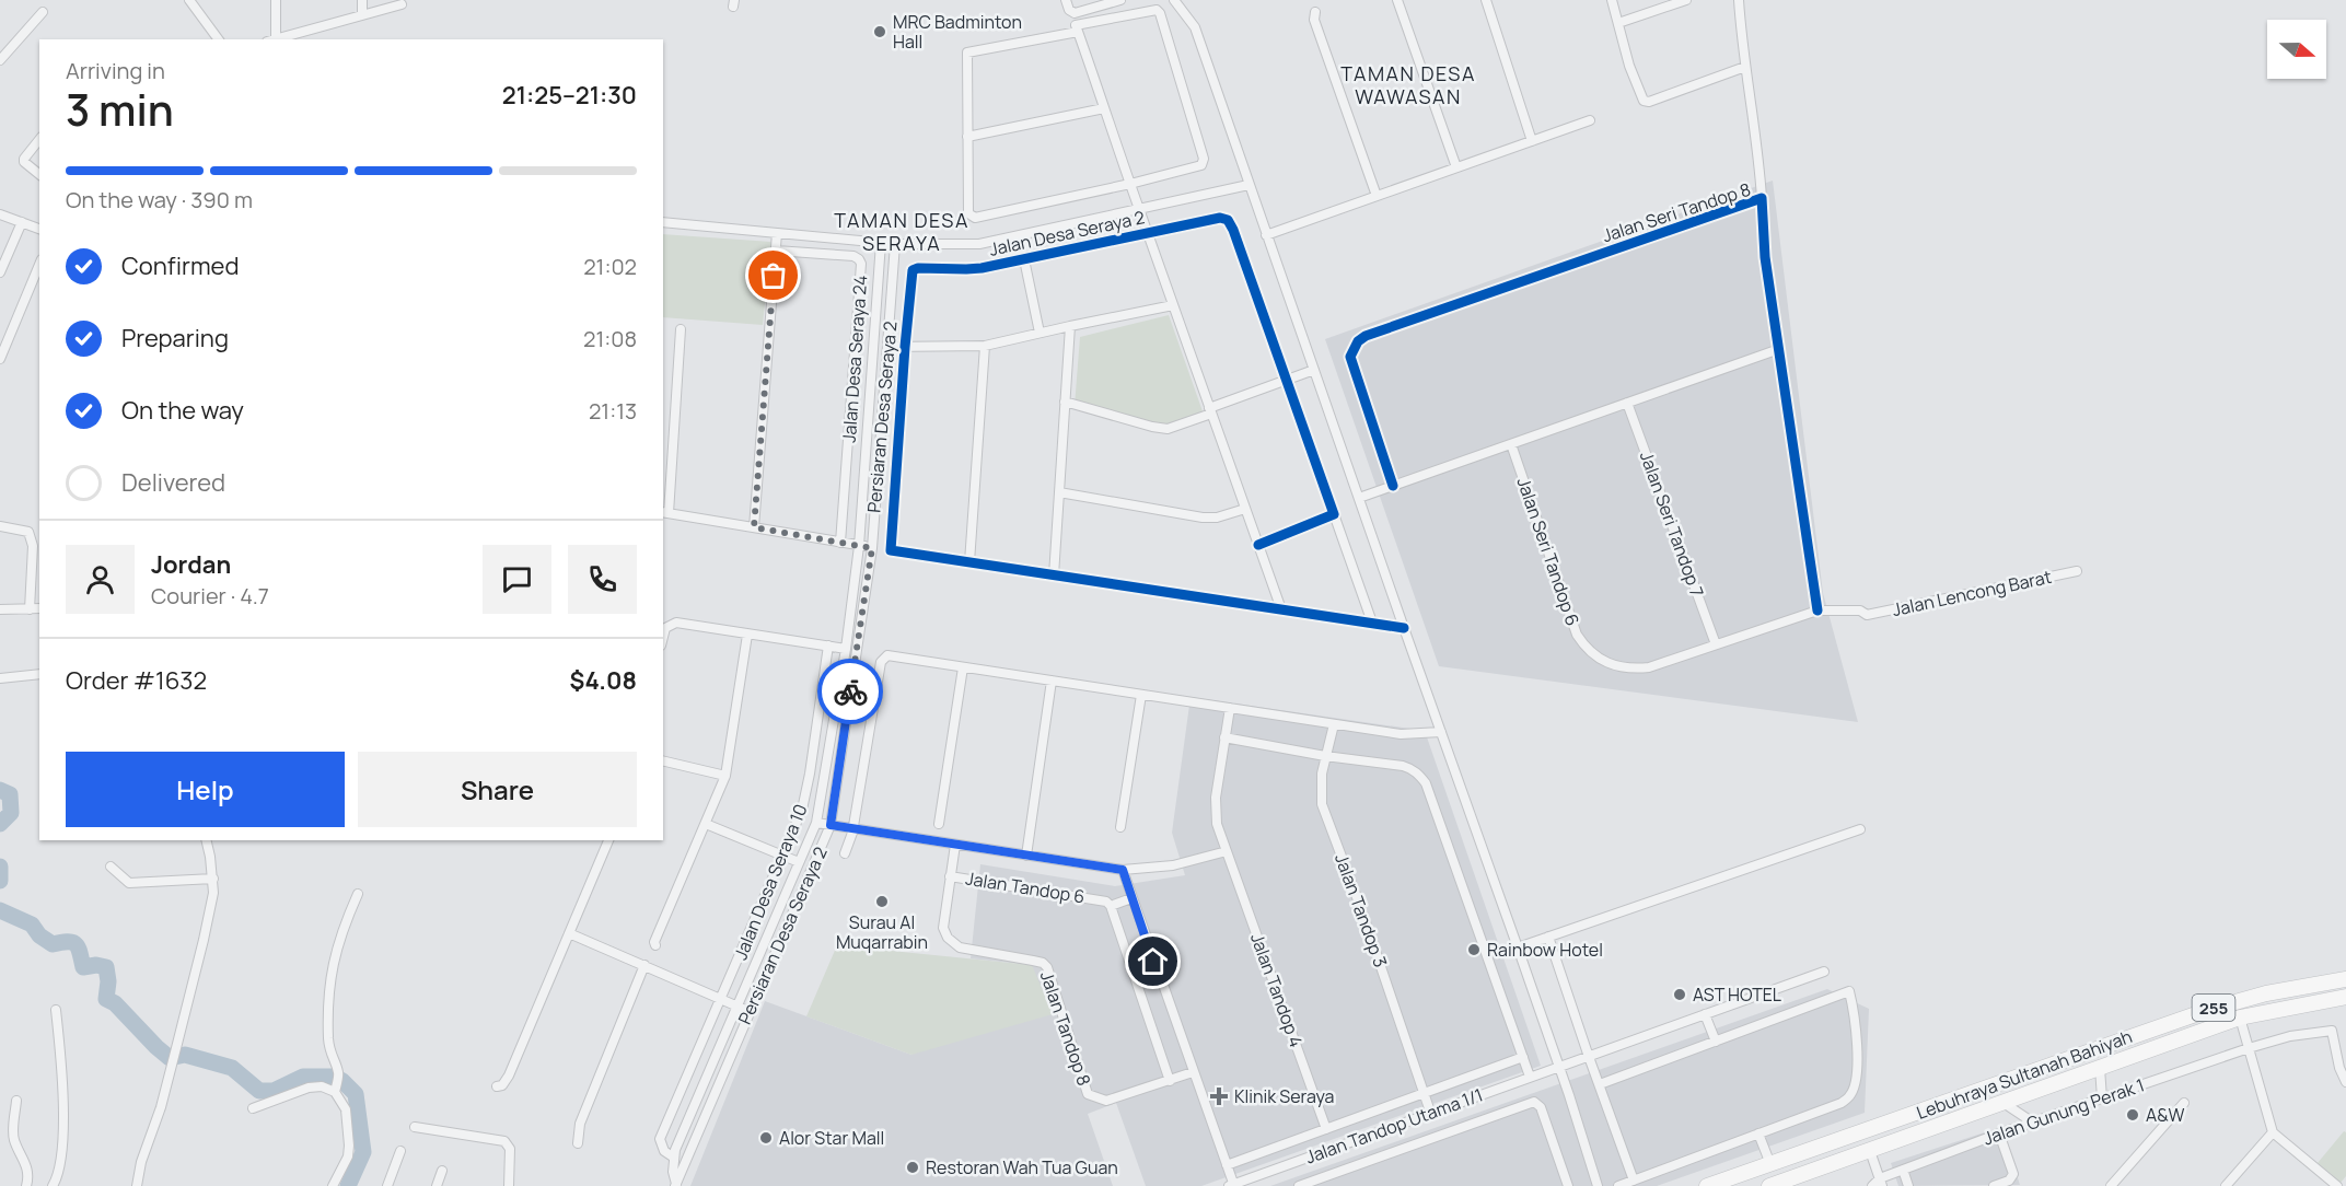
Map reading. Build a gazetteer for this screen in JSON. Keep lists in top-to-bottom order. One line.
{"streets":{"main road":["255","Lebuhraya Sultanah Bahiyah"],"street":["Jalan Seri Tandop 8","Jalan Desa Seraya 2","Jalan Desa Seraya 24","Persiaran Desa Seraya 2","Jalan Seri Tandop 7","Jalan Seri Tandop 6","Jalan Lencong Barat","Jalan Desa Seraya 10","Jalan Tandop 6","Jalan Tandop 3","Jalan Tandop 4","Jalan Tandop 8","Jalan Gunung Perak 1","Jalan Tandop Utama 1/1"]},"crossings":[["Jalan Seri Tandop 8","Jalan Seri Tandop 6"],["Jalan Seri Tandop 8","Jalan Lencong Barat"],["Persiaran Desa Seraya 2","Jalan Desa Seraya 10"],["Jalan Seri Tandop 7","Jalan Seri Tandop 6"],["Jalan Seri Tandop 6","Jalan Lencong Barat"],["Jalan Tandop 6","Jalan Tandop 8"],["Jalan Tandop 3","Jalan Tandop Utama 1/1"]],"districts":["TAMAN DESA WAWASAN","TAMAN DESA SERAYA"],"places":{"other":["MRC Badminton Hall","Surau Al Muqarrabin","Rainbow Hotel","AST HOTEL","A&W","Alor Star Mall","Restoran Wah Tua Guan"],"health":["Klinik Seraya"]},"north":"right","page":{"heading":["3 min","Arriving in","21:25–21:30"],"panel":["Jordan","Courier · 4.7","Order #1632","$4.08"],"bar":"On the way · 390 m","list":[["Confirmed","21:02"],["Preparing","21:08"],["On the way","21:13"],"Delivered"],"buttons":["Help","Share"]}}
